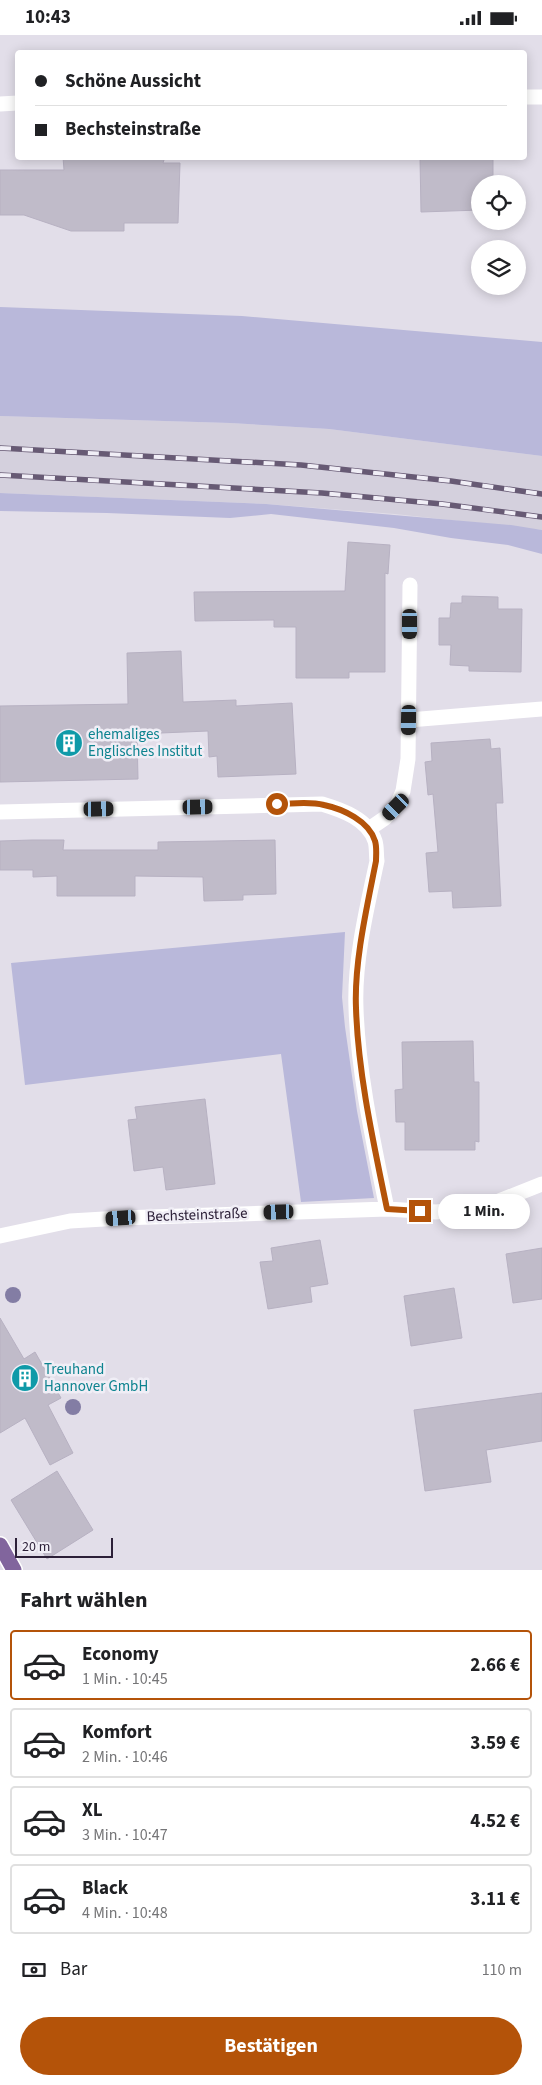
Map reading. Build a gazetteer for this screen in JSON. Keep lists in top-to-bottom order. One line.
{"streets":{"street":["Bechsteinstraße"]},"places":{"building":["ehemaliges Englisches Institut","Treuhand Hannover GmbH"]},"scale_bar":"20 m","page":{"status":"10:43","banner":["Schöne Aussicht","Bechsteinstraße"],"bubble":"1 Min.","scale":"20 m","heading":"Fahrt wählen","list":[{"name":"Economy","note":"1 Min. · 10:45","value":"2.66 €"},{"name":"Komfort","note":"2 Min. · 10:46","value":"3.59 €"},{"name":"XL","note":"3 Min. · 10:47","value":"4.52 €"},{"name":"Black","note":"4 Min. · 10:48","value":"3.11 €"}],"pay":["Bar","110 m"],"buttons":"Bestätigen"}}
